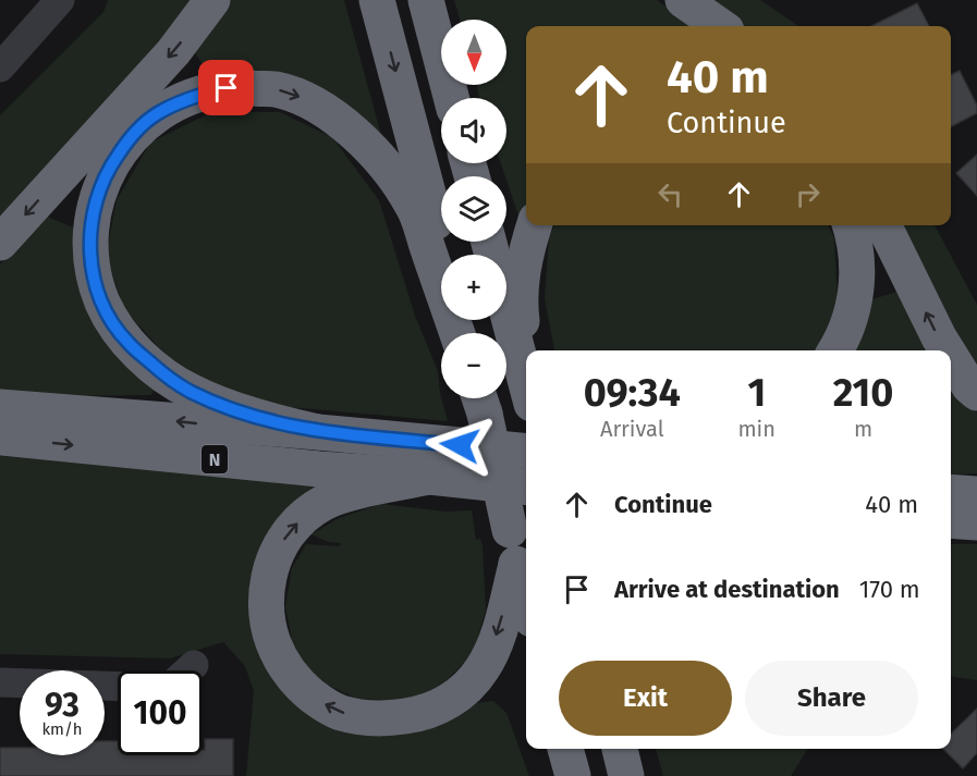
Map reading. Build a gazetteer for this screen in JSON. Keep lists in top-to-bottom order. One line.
{"streets":{"highway":["N"]},"north":"bottom","page":{"map_buttons":["+","−"],"turn":["40 m","Continue"],"eta":["09:34","Arrival","1","min","210","m"],"list":[{"name":"Continue","value":"40 m"},{"name":"Arrive at destination","value":"170 m"}],"buttons":["Exit","Share"],"speed":"93 km/h","limit":"100"}}
